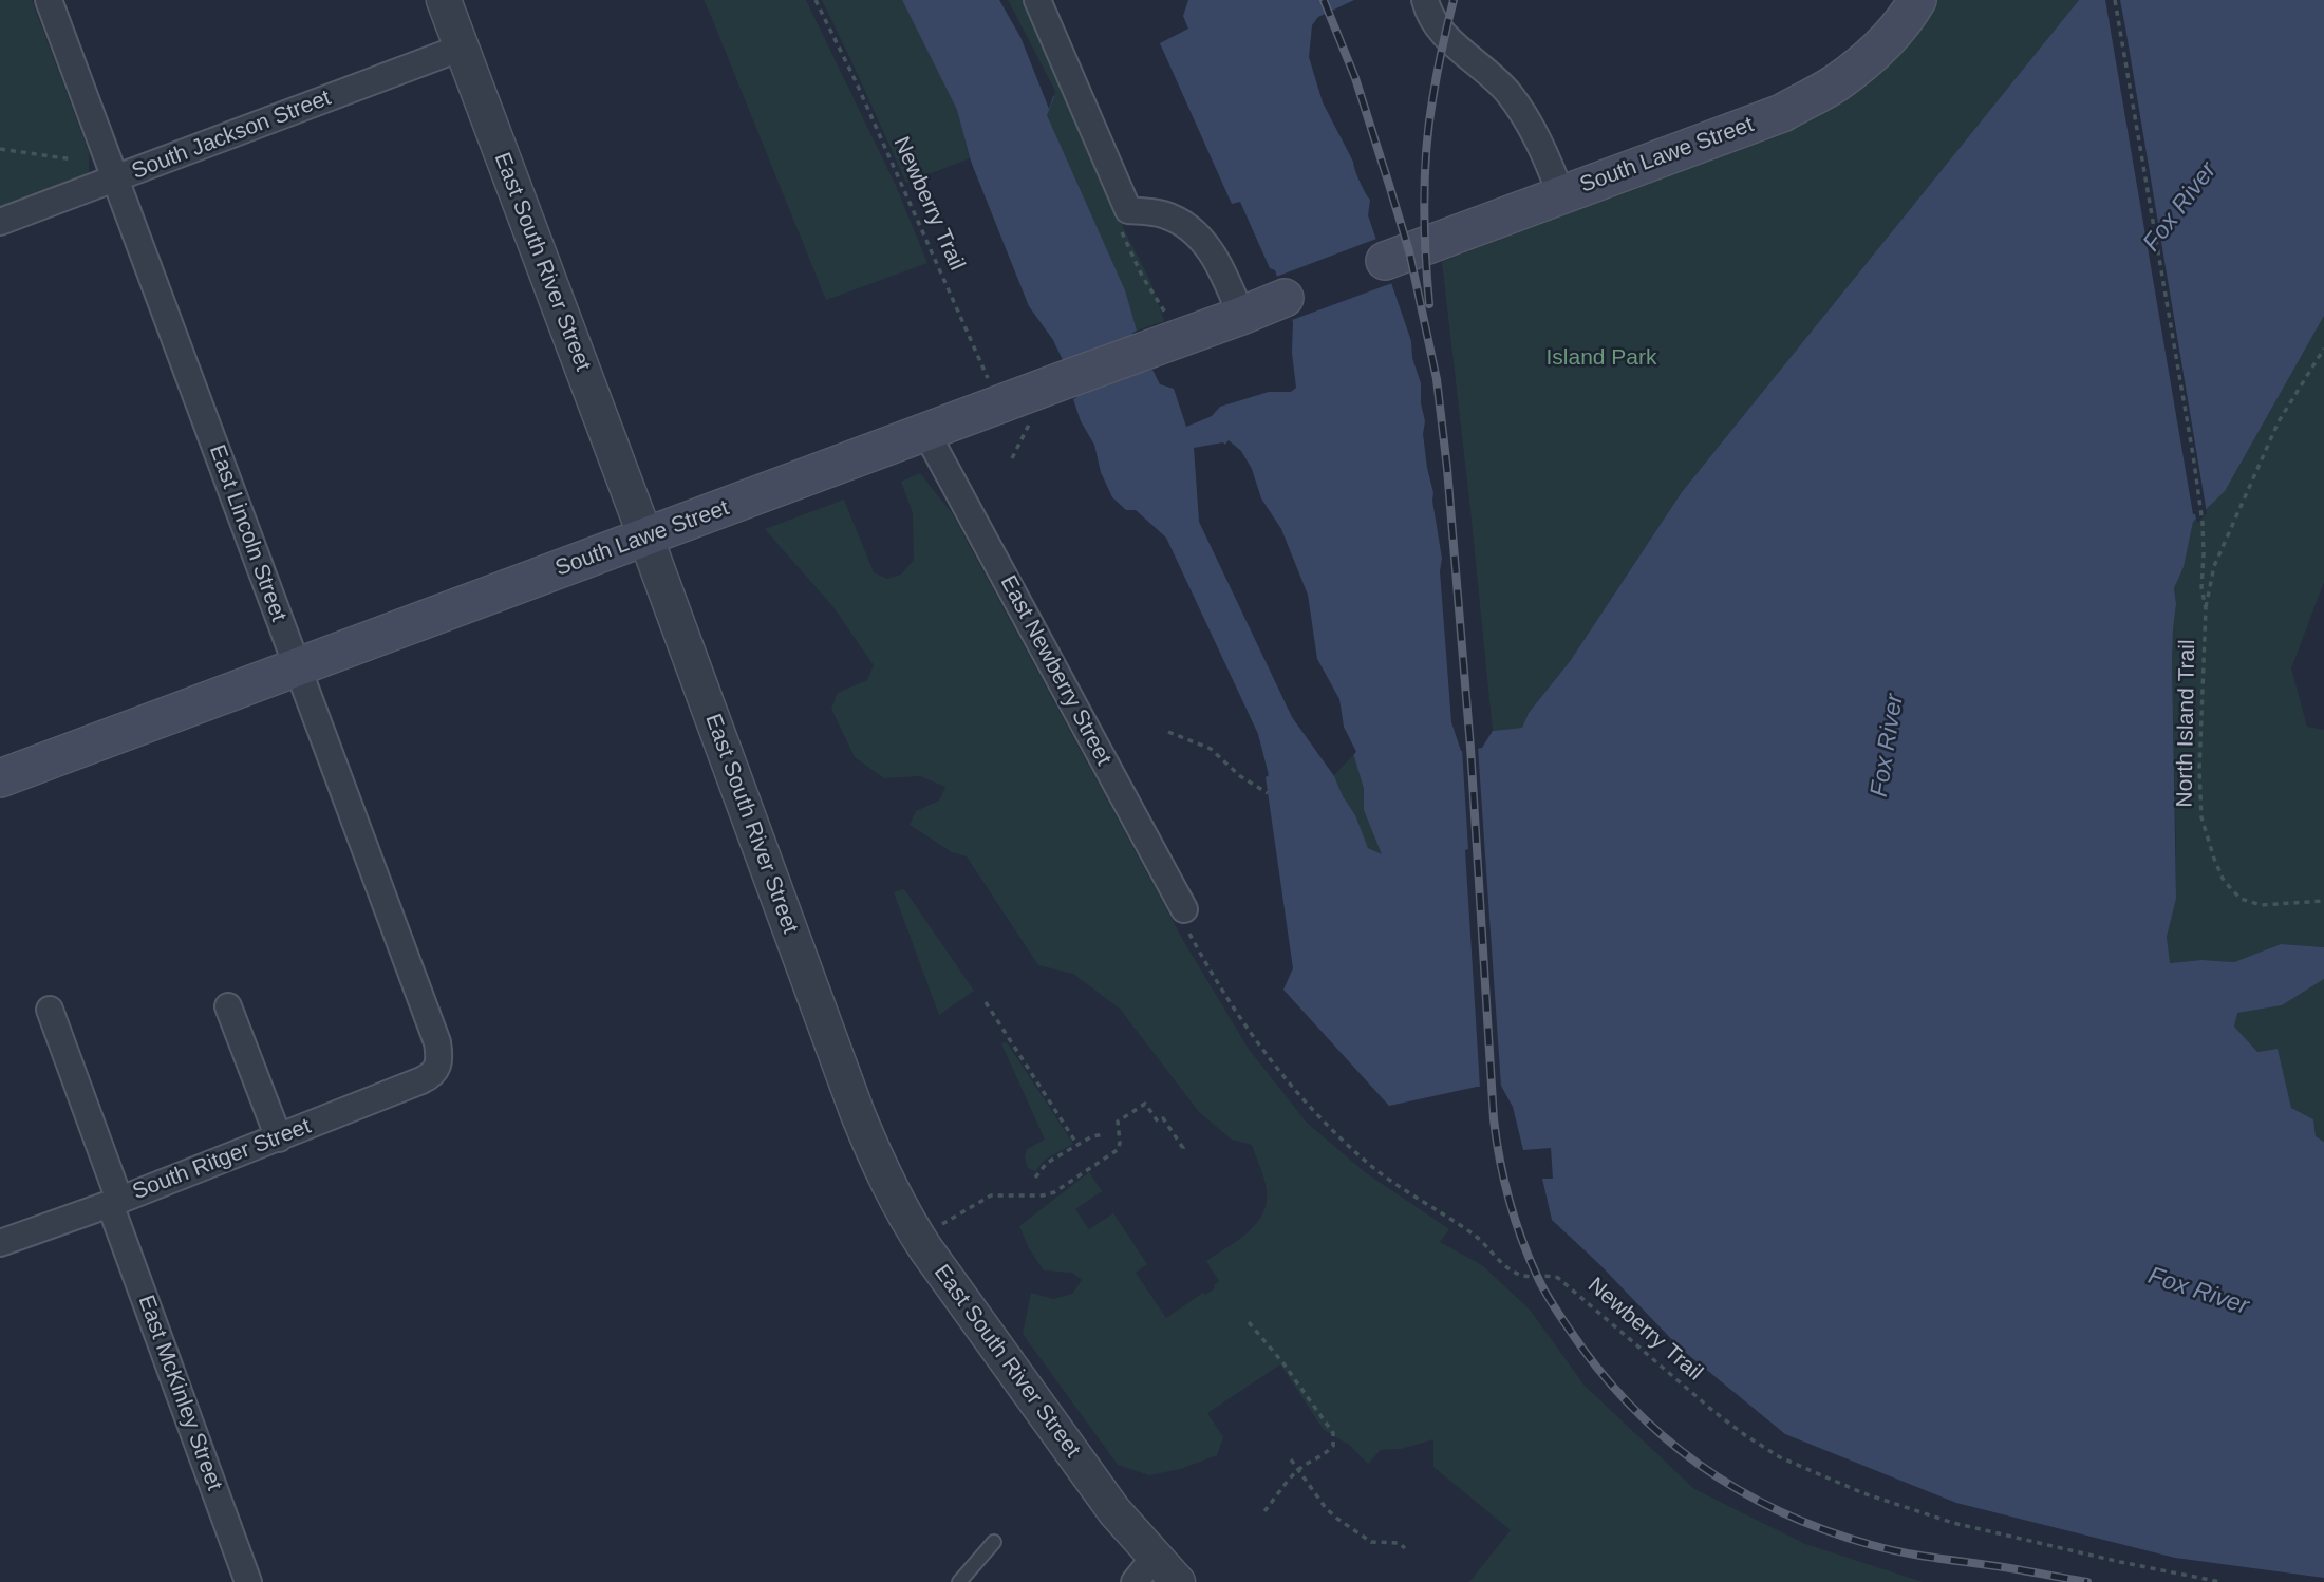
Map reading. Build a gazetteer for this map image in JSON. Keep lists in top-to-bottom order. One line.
{"streets":{"main road":["South Lawe Street"],"street":["South Jackson Street","East South River Street","East Lincoln Street","East Newberry Street","South Ritger Street","East McKinley Street"],"path":["Newberry Trail","North Island Trail"]},"crossings":[["South Jackson Street","East South River Street"],["South Jackson Street","East Lincoln Street"],["South Lawe Street","Newberry Trail"],["South Lawe Street","East South River Street"],["South Lawe Street","East Lincoln Street"],["South Lawe Street","East Newberry Street"],["Newberry Trail","East Newberry Street"],["East Lincoln Street","South Ritger Street"],["South Ritger Street","East McKinley Street"]],"water":["Fox River"],"parks":["Island Park"]}
